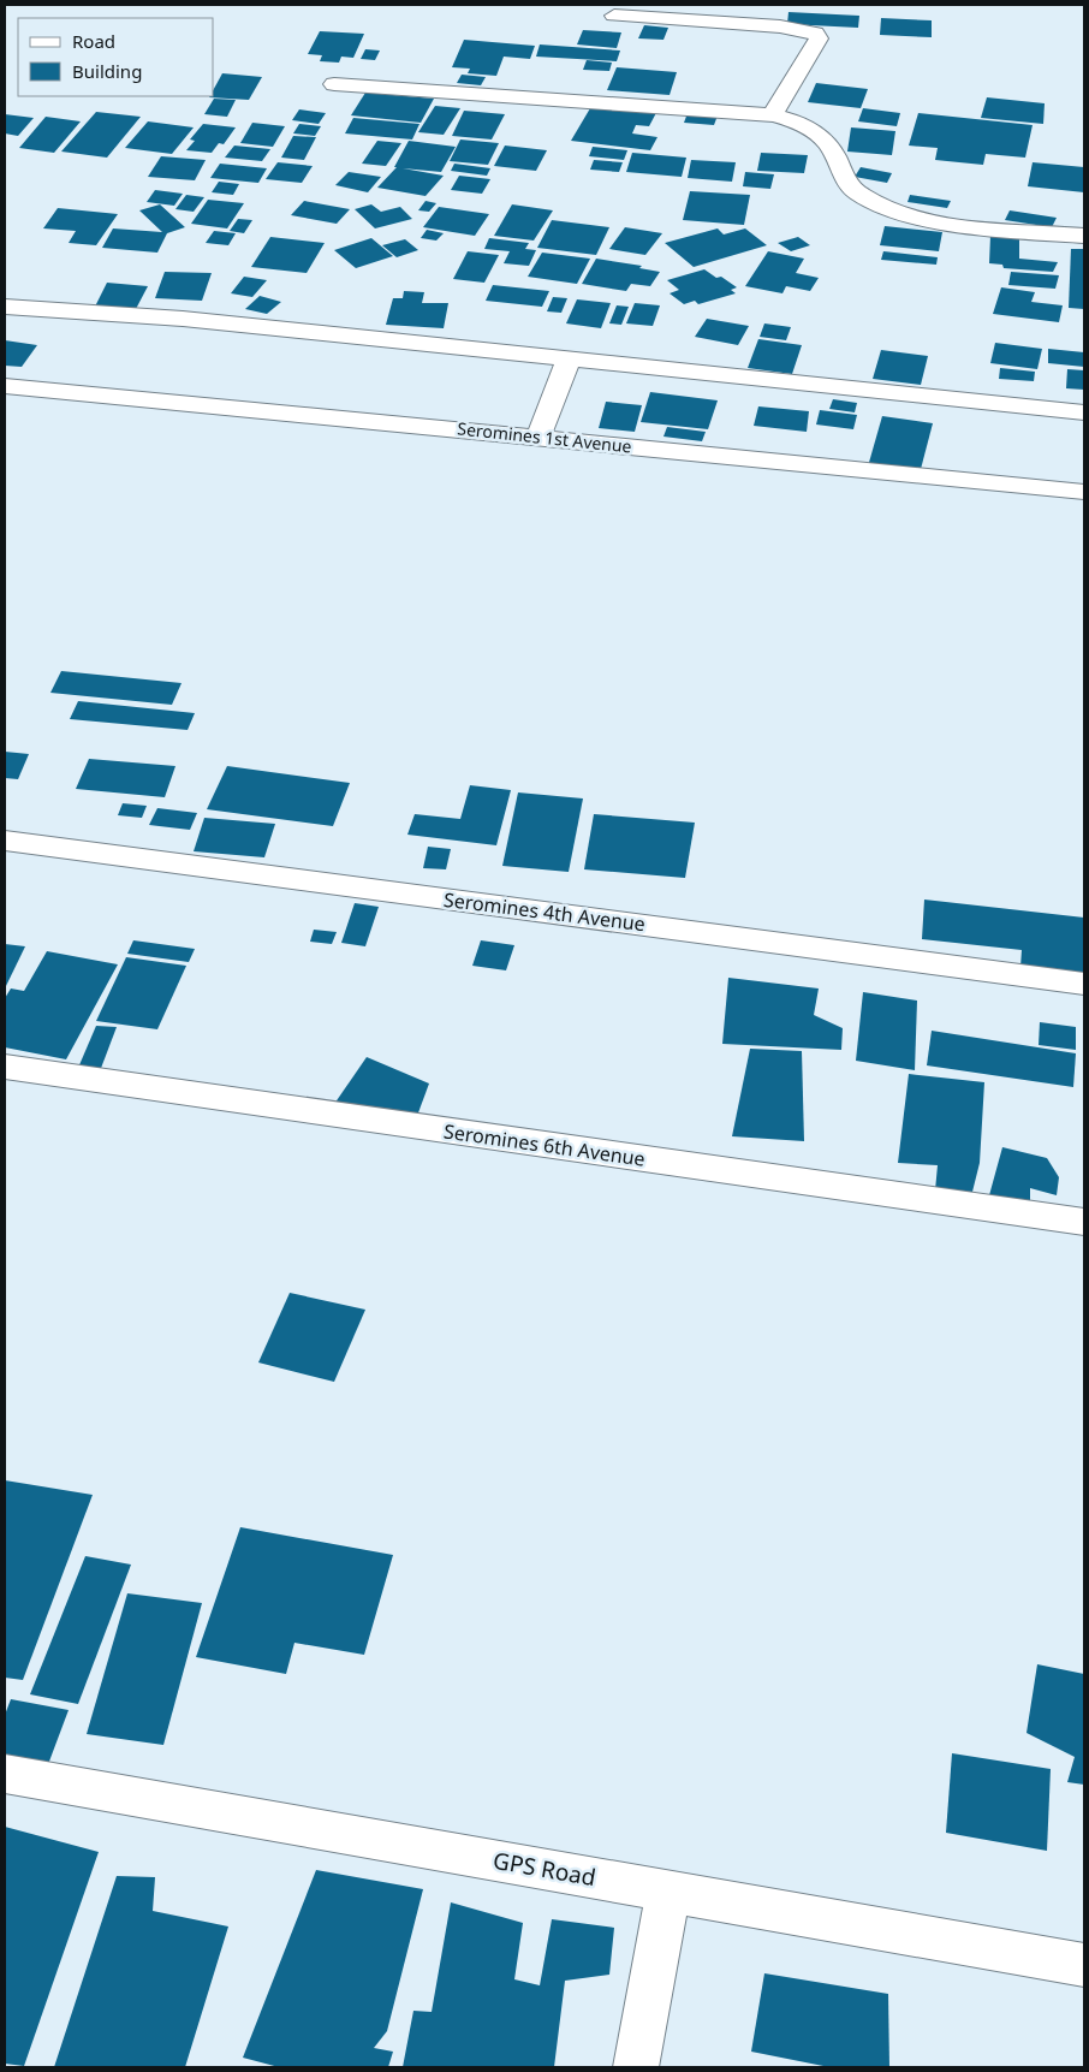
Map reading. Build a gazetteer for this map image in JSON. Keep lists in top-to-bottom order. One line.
{"streets":{"street":["Seromines 1st Avenue","Seromines 4th Avenue","Seromines 6th Avenue","GPS Road"]},"legend":["Road","Building"]}
